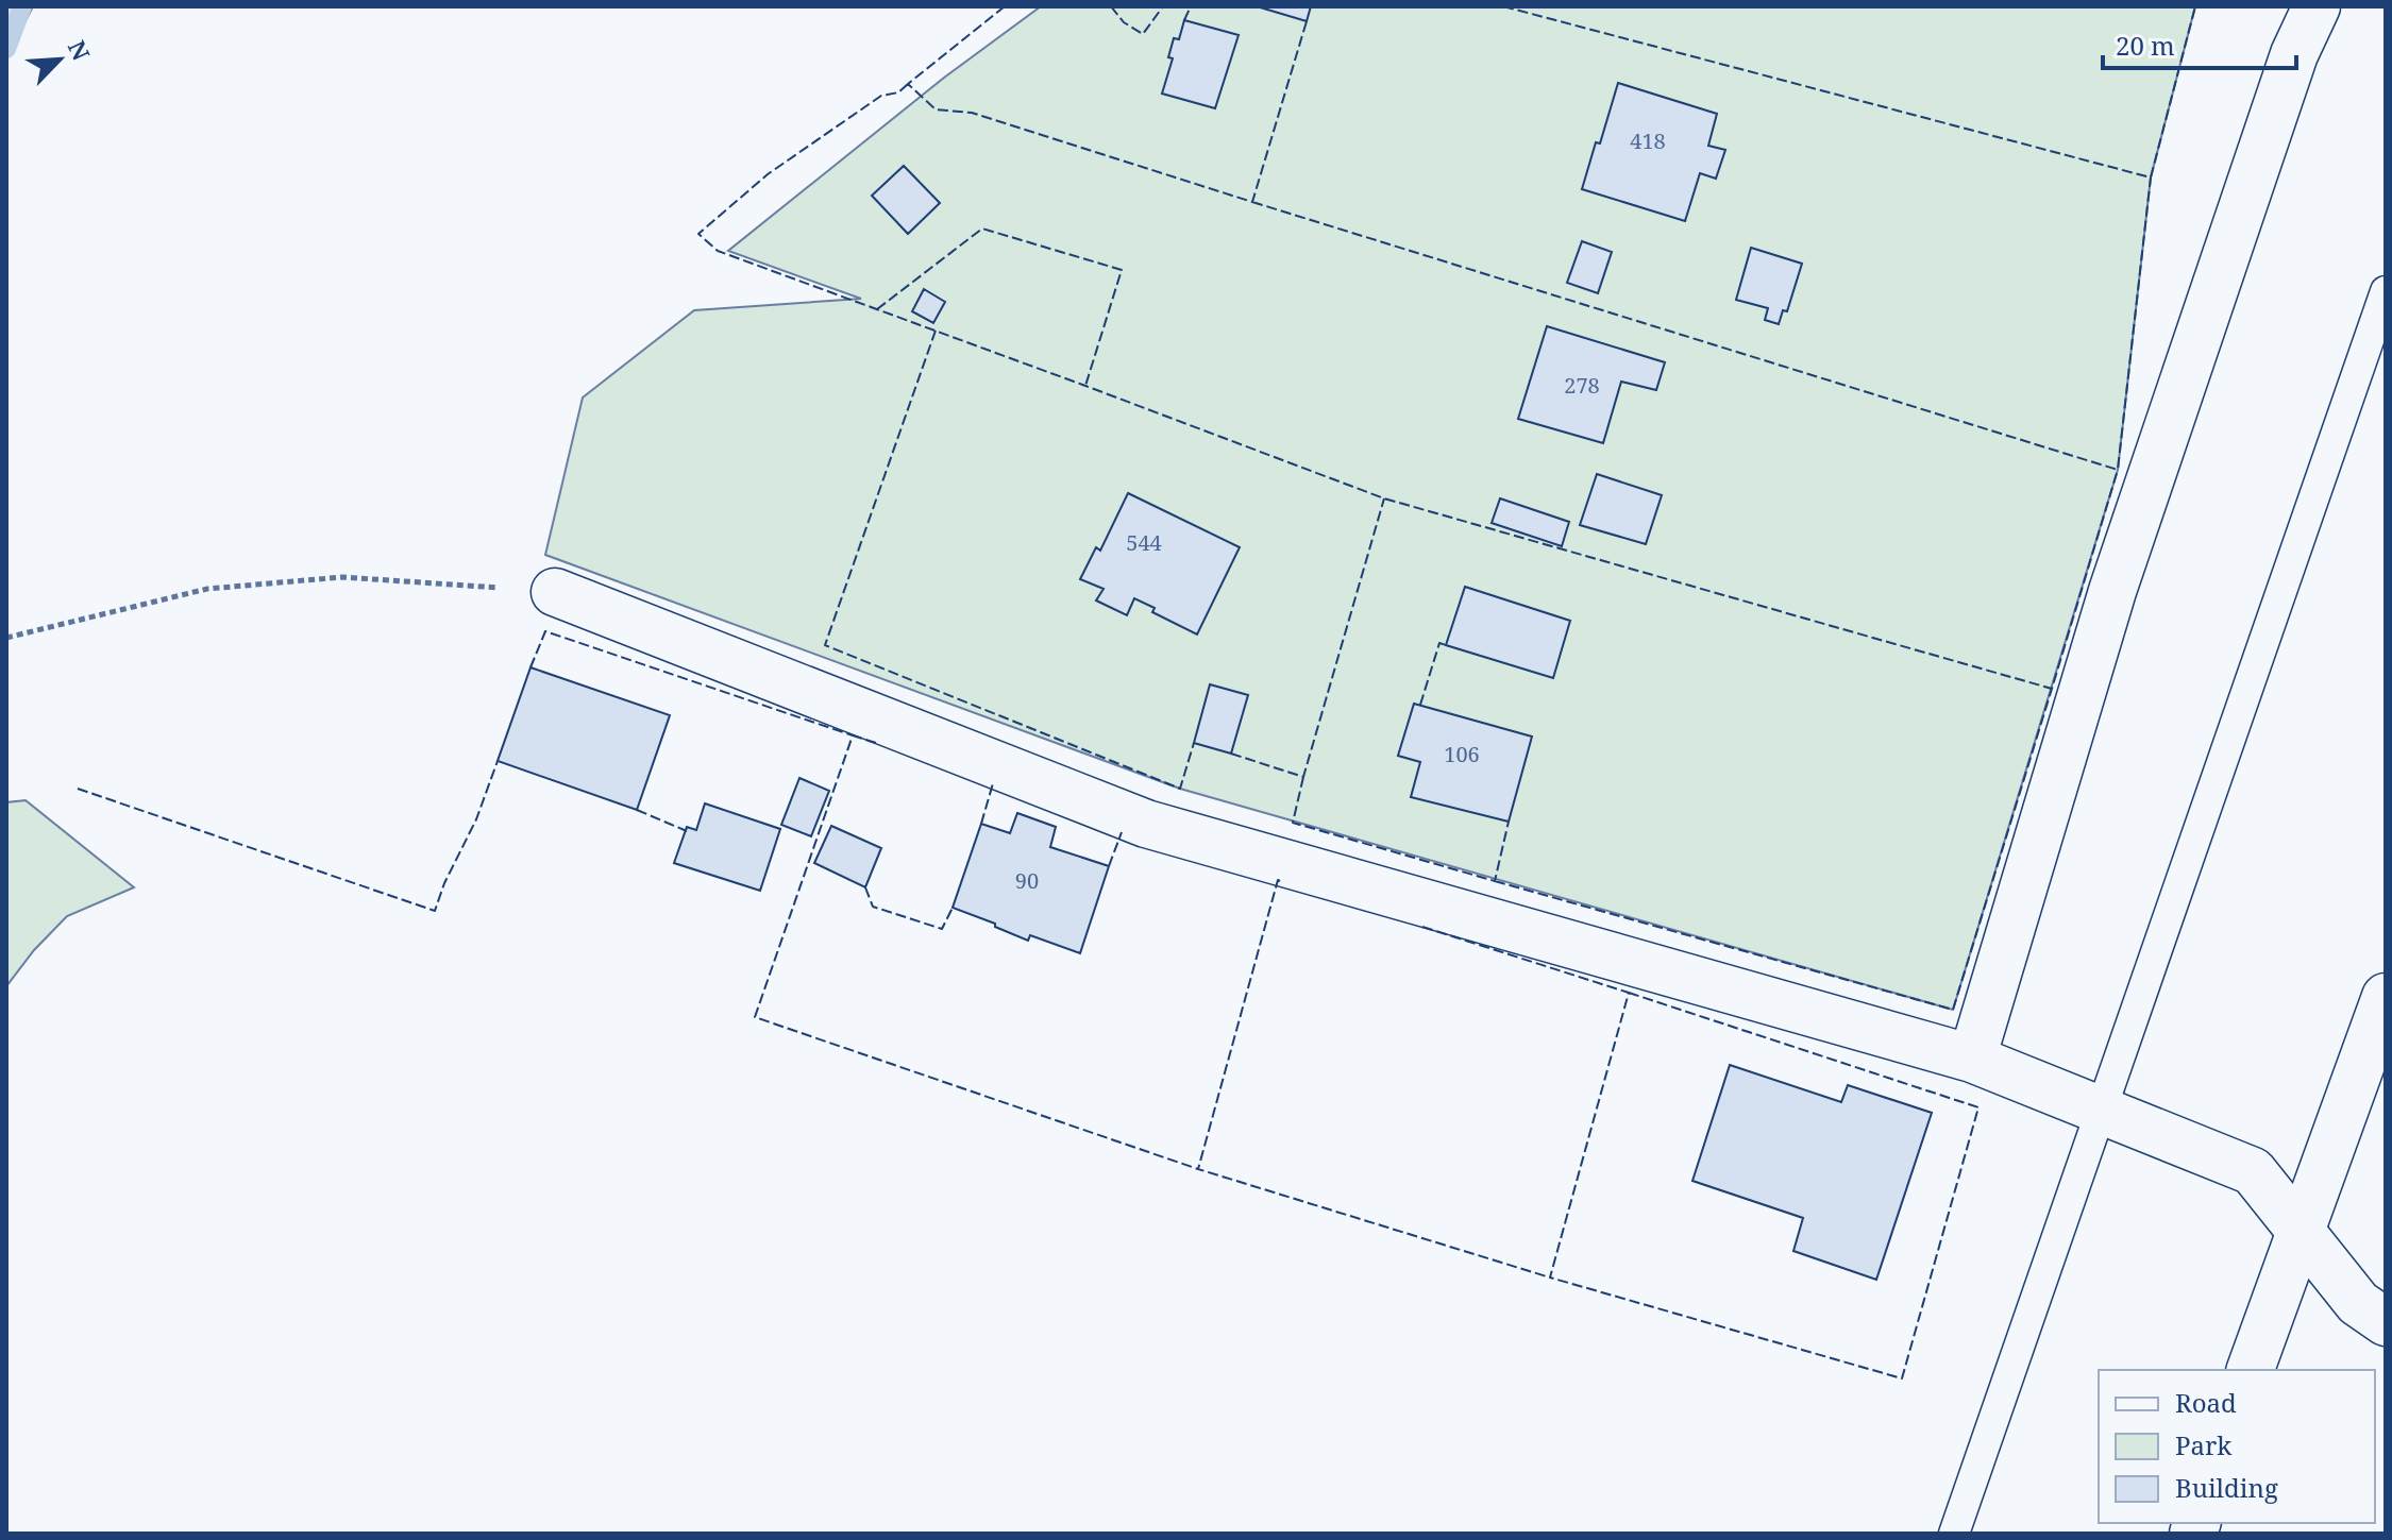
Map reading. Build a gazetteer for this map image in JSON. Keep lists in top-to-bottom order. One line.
{"house_numbers":["418","278","544","106","90"],"legend":["Road","Park","Building"],"scale_bar":"20 m","north":"top right"}
